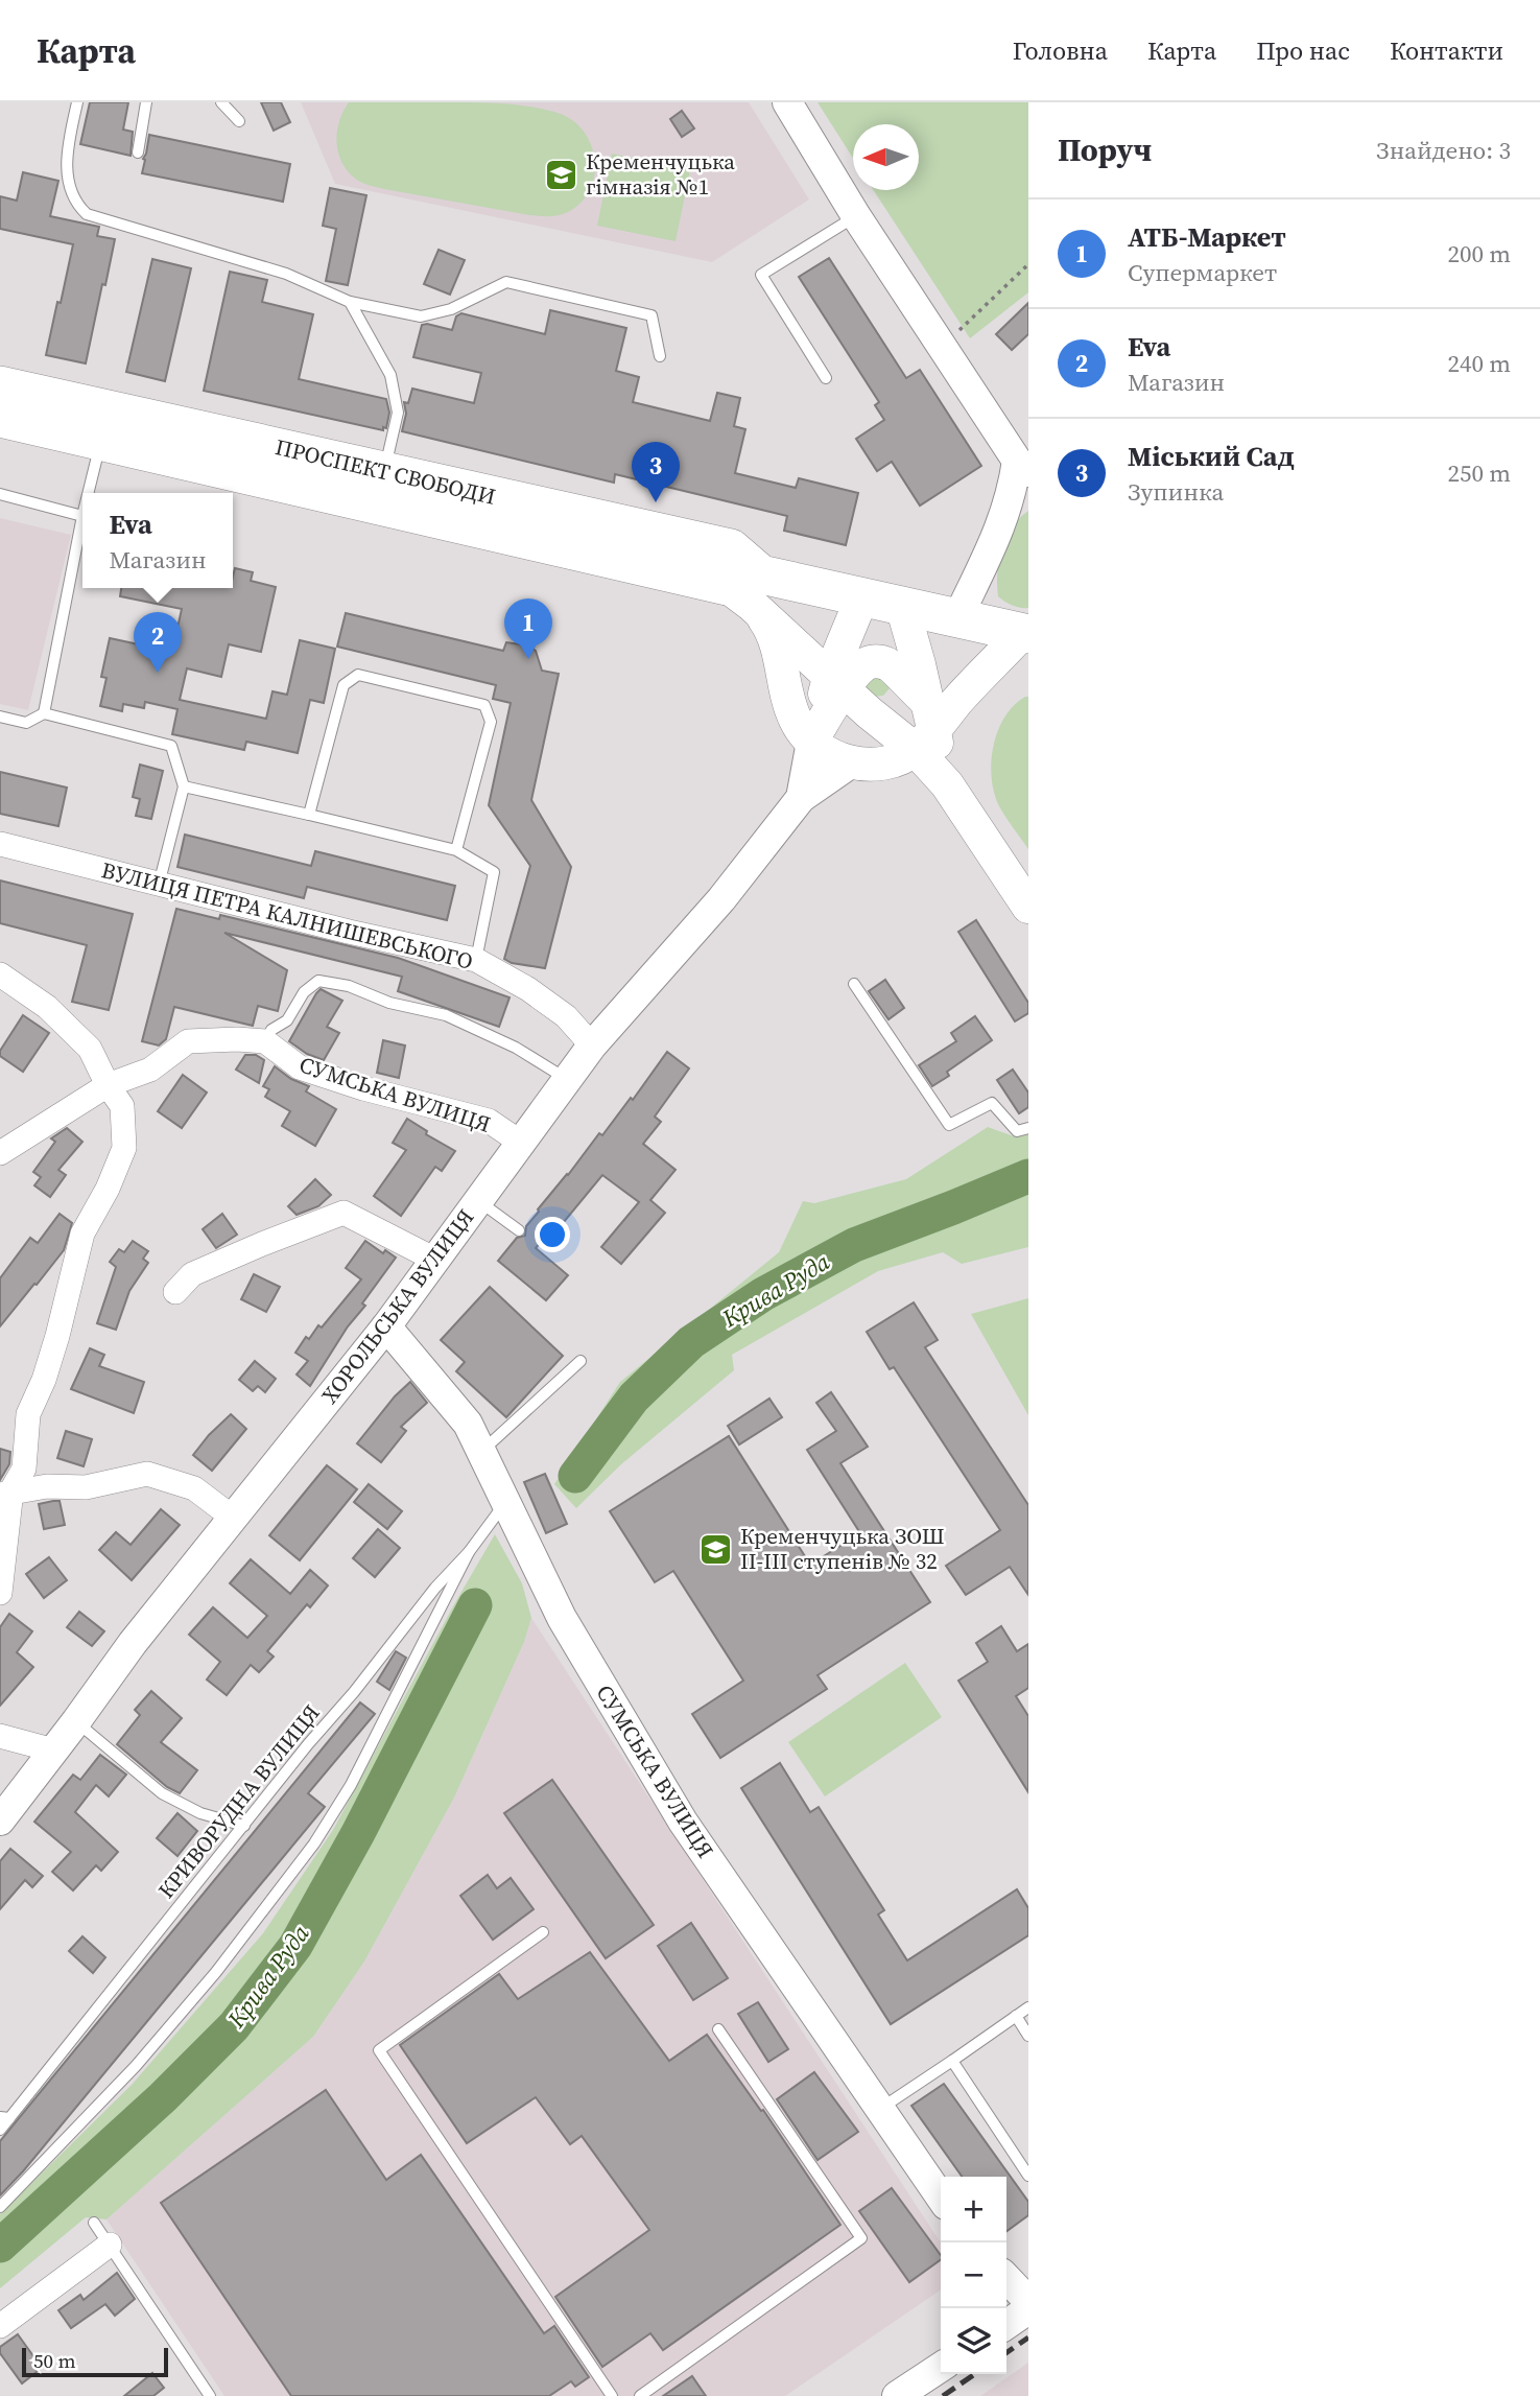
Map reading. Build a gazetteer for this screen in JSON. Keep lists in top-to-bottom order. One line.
{"streets":{"highway":["ПРОСПЕКТ СВОБОДИ"],"street":["ВУЛИЦЯ ПЕТРА КАЛНИШЕВСЬКОГО","СУМСЬКА ВУЛИЦЯ","ХОРОЛЬСЬКА ВУЛИЦЯ"],"lane":["КРИВОРУДНА ВУЛИЦЯ"]},"crossings":[["ВУЛИЦЯ ПЕТРА КАЛНИШЕВСЬКОГО","ХОРОЛЬСЬКА ВУЛИЦЯ"],["СУМСЬКА ВУЛИЦЯ","ХОРОЛЬСЬКА ВУЛИЦЯ"],["СУМСЬКА ВУЛИЦЯ","КРИВОРУДНА ВУЛИЦЯ"]],"water":["Крива Руда"],"places":{"school or university":["Кременчуцька гімназія №1","Кременчуцька ЗОШ ІІ-ІІІ ступенів № 32"]},"scale_bar":"50 m","north":"left","page":{"header":"Карта","nav":["Головна","Карта","Про нас","Контакти"],"heading":["Поруч","Знайдено: 3"],"list":[{"mark":"1","name":"АТБ-Маркет","note":"Супермаркет","value":"200 m"},{"mark":"2","name":"Eva","note":"Магазин","value":"240 m"},{"mark":"3","name":"Міський Сад","note":"Зупинка","value":"250 m"}],"pins":["3","1","2"],"popup":["Eva","Магазин"],"map_buttons":["+","−"],"scale":"50 m"}}
